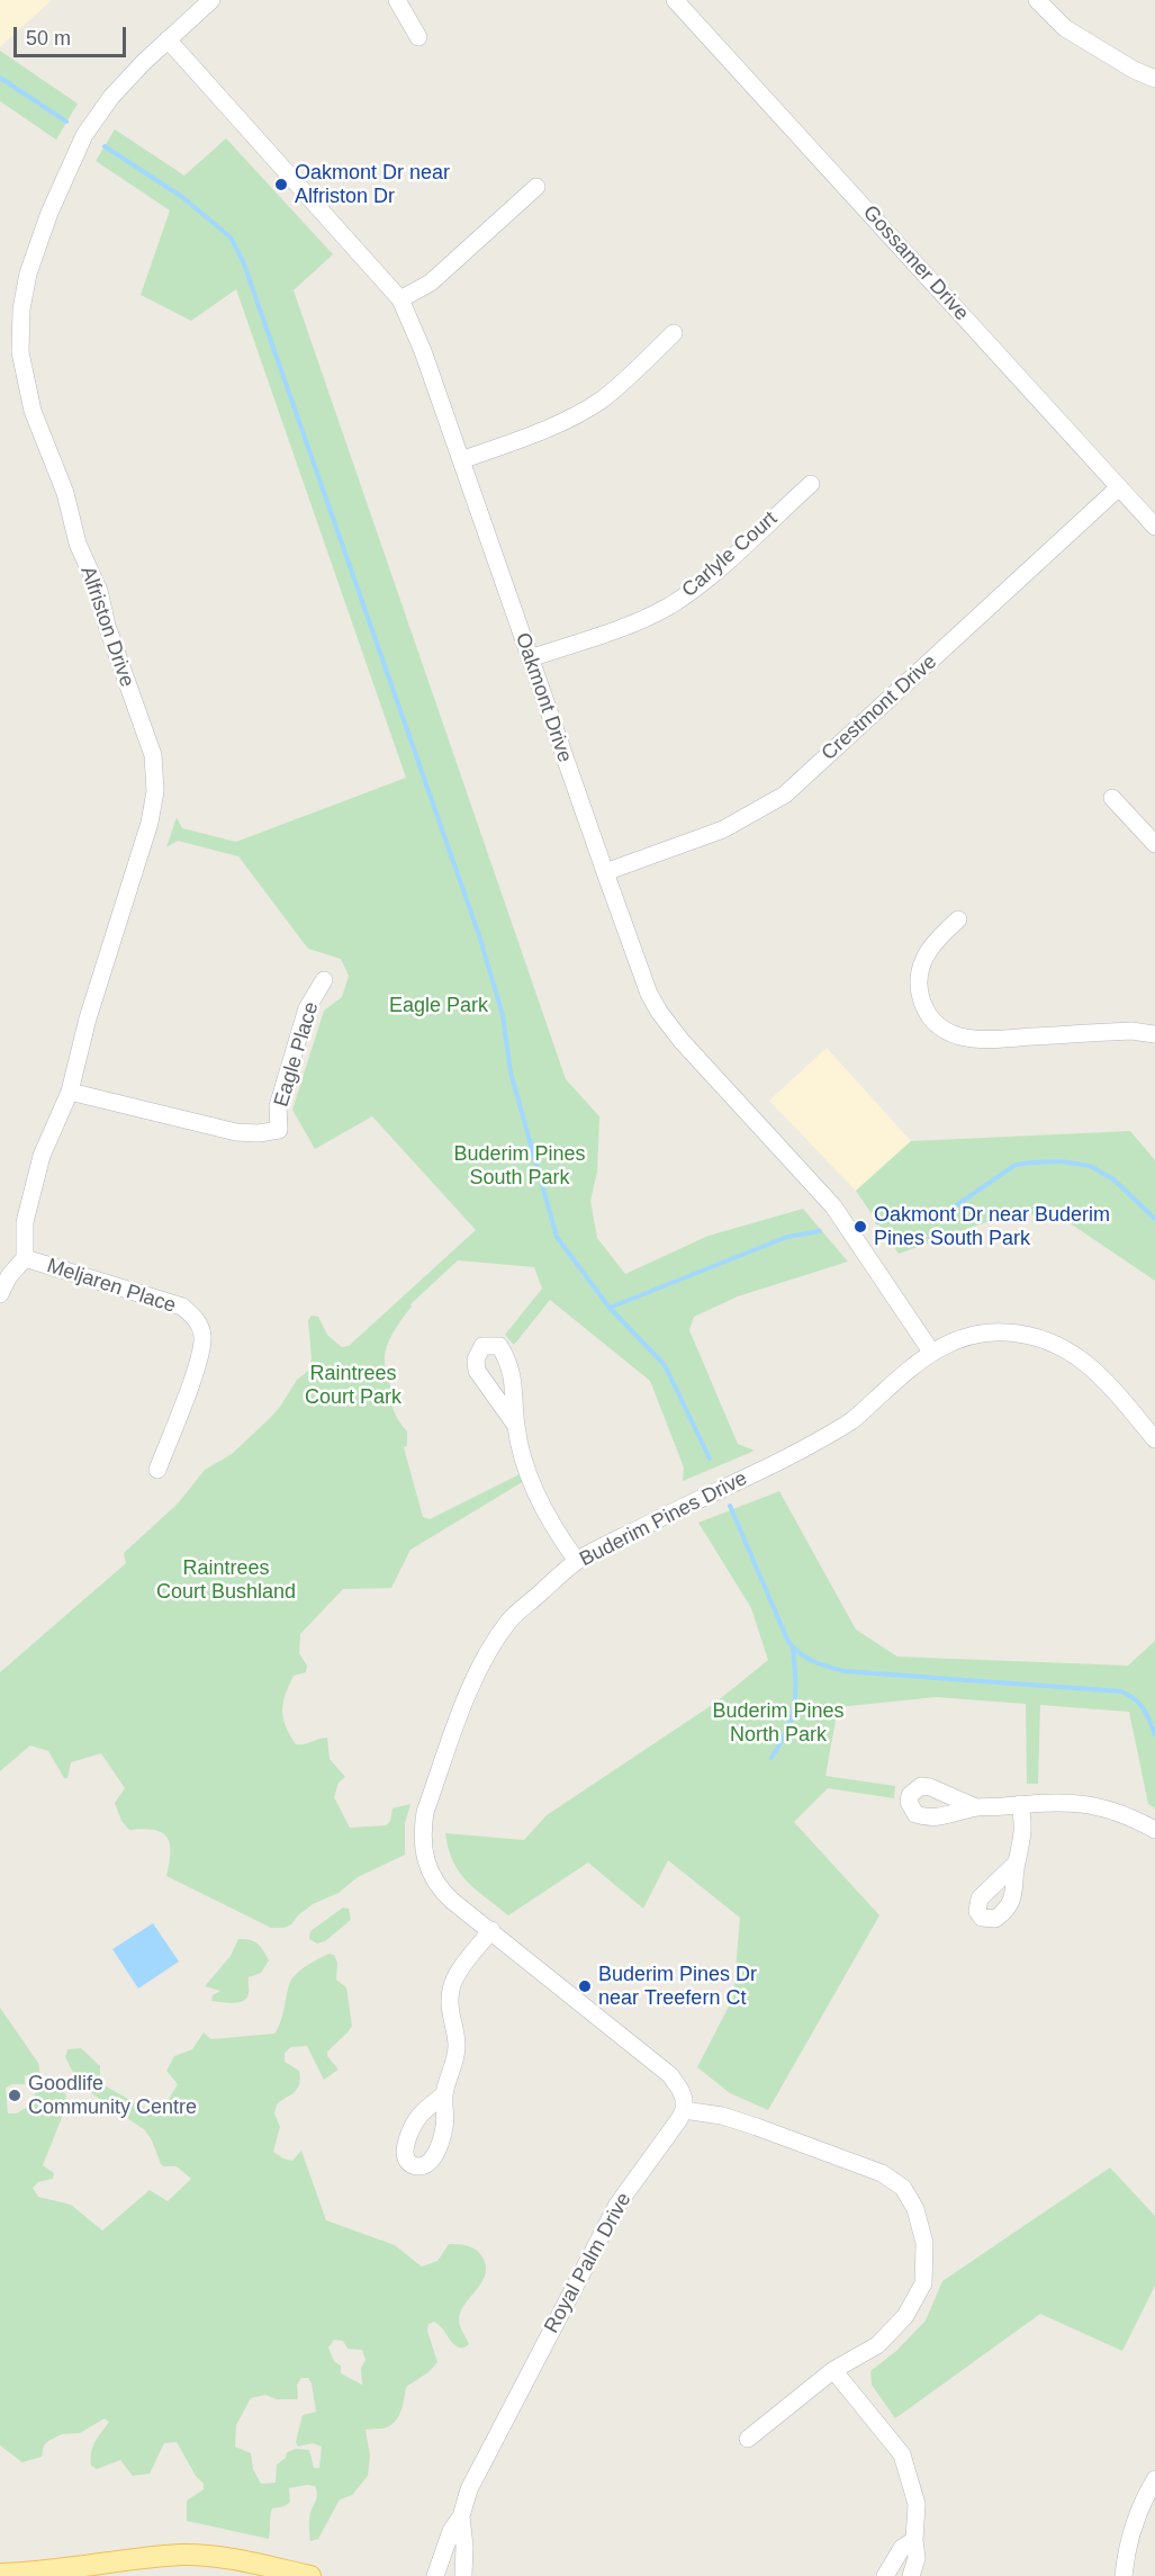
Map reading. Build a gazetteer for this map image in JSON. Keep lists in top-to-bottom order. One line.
{"streets":{"street":["Gossamer Drive","Carlyle Court","Alfriston Drive","Oakmont Drive","Crestmont Drive","Eagle Place","Meljaren Place","Buderim Pines Drive","Royal Palm Drive"]},"crossings":[["Gossamer Drive","Crestmont Drive"],["Carlyle Court","Oakmont Drive"],["Alfriston Drive","Oakmont Drive"],["Alfriston Drive","Eagle Place"],["Alfriston Drive","Meljaren Place"],["Oakmont Drive","Crestmont Drive"],["Oakmont Drive","Buderim Pines Drive"],["Buderim Pines Drive","Royal Palm Drive"]],"parks":["Eagle Park","Buderim Pines South Park","Raintrees Court Park","Raintrees Court Bushland","Buderim Pines North Park"],"places":["Oakmont Dr near Alfriston Dr","Oakmont Dr near Buderim Pines South Park","Buderim Pines Dr near Treefern Ct","Goodlife Community Centre"],"scale_bar":"50 m"}
